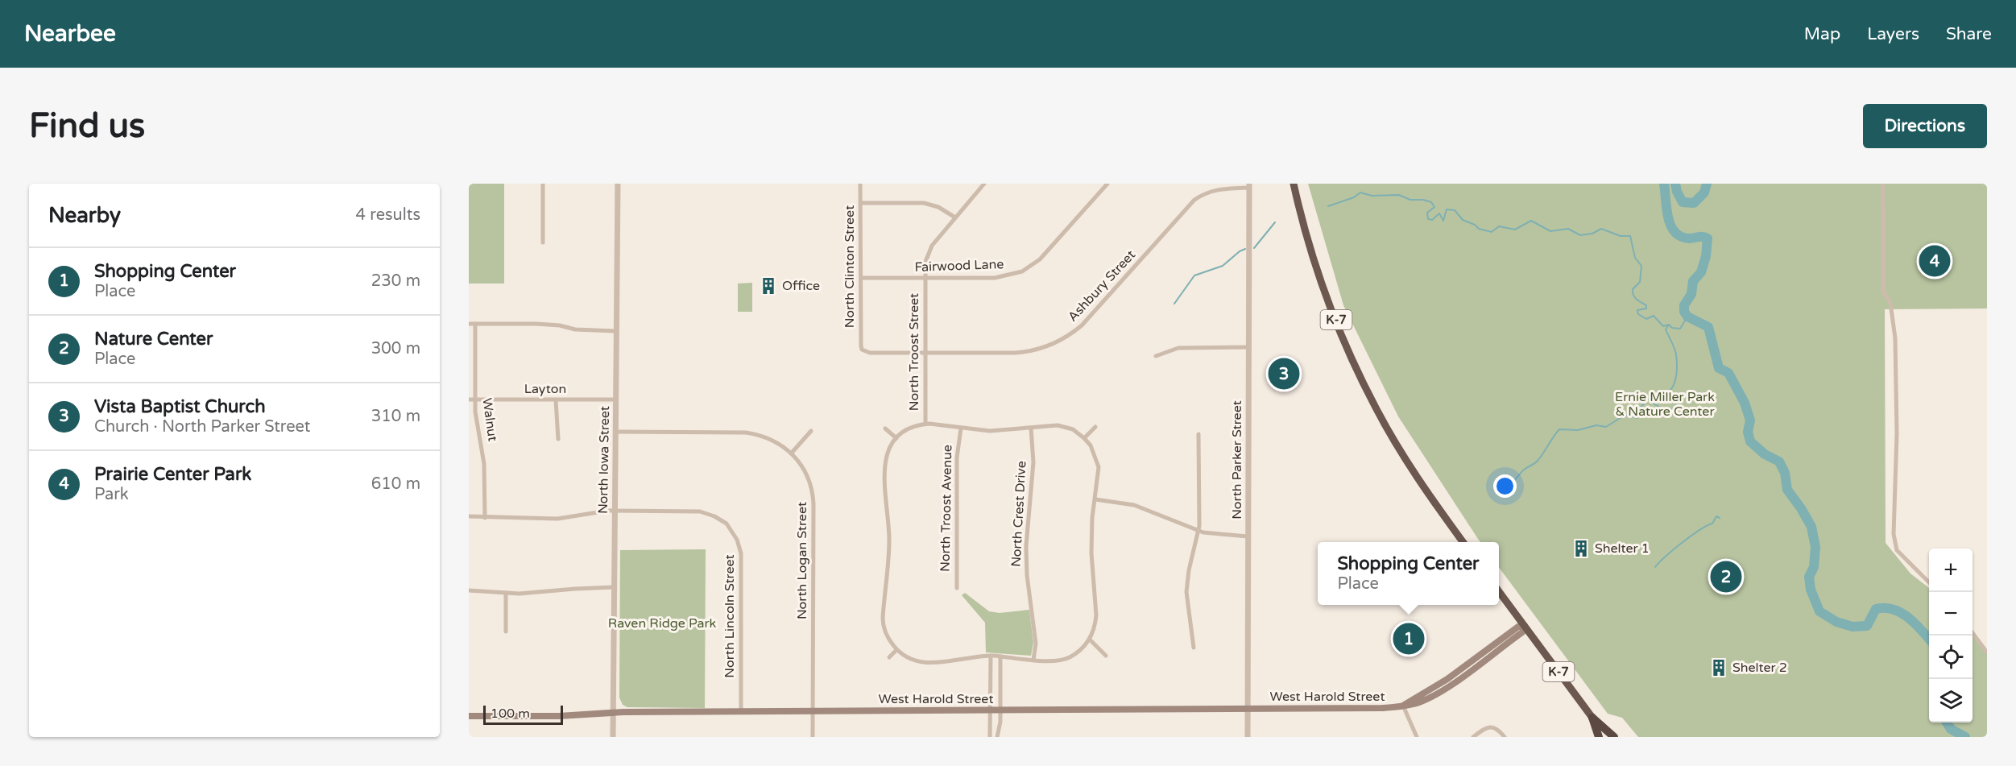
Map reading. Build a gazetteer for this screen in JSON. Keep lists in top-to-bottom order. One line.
{"streets":{"highway":["K-7"],"main road":["West Harold Street"],"street":["Fairwood Lane","North Clinton Street","Ashbury Street","North Troost Street","Layton","Walnut","North Iowa Street","North Parker Street","North Troost Avenue","North Crest Drive","North Logan Street","North Lincoln Street"]},"crossings":[["Fairwood Lane","North Clinton Street"],["Fairwood Lane","North Troost Street"],["North Clinton Street","Ashbury Street"],["Ashbury Street","North Troost Street"],["Ashbury Street","North Parker Street"],["K-7","West Harold Street"],["Layton","Walnut"],["Layton","North Iowa Street"],["Walnut","North Lincoln Street"],["North Iowa Street","North Logan Street"],["North Iowa Street","North Lincoln Street"],["North Iowa Street","West Harold Street"],["North Parker Street","West Harold Street"],["North Logan Street","West Harold Street"],["North Lincoln Street","West Harold Street"]],"parks":["Ernie Miller Park & Nature Center","Raven Ridge Park"],"places":{"building":["Office","Shelter 1","Shelter 2"]},"scale_bar":"100 m","page":{"header":"Nearbee","nav":["Map","Layers","Share"],"buttons":"Directions","title":"Find us","heading":["Nearby","4 results"],"pins":["4","3","2","1"],"list":[{"mark":"1","name":"Shopping Center","note":"Place","value":"230 m"},{"mark":"2","name":"Nature Center","note":"Place","value":"300 m"},{"mark":"3","name":"Vista Baptist Church","note":"Church · North Parker Street","value":"310 m"},{"mark":"4","name":"Prairie Center Park","note":"Park","value":"610 m"}],"popup":["Shopping Center","Place"],"map_buttons":["+","−"],"scale":"100 m"}}
